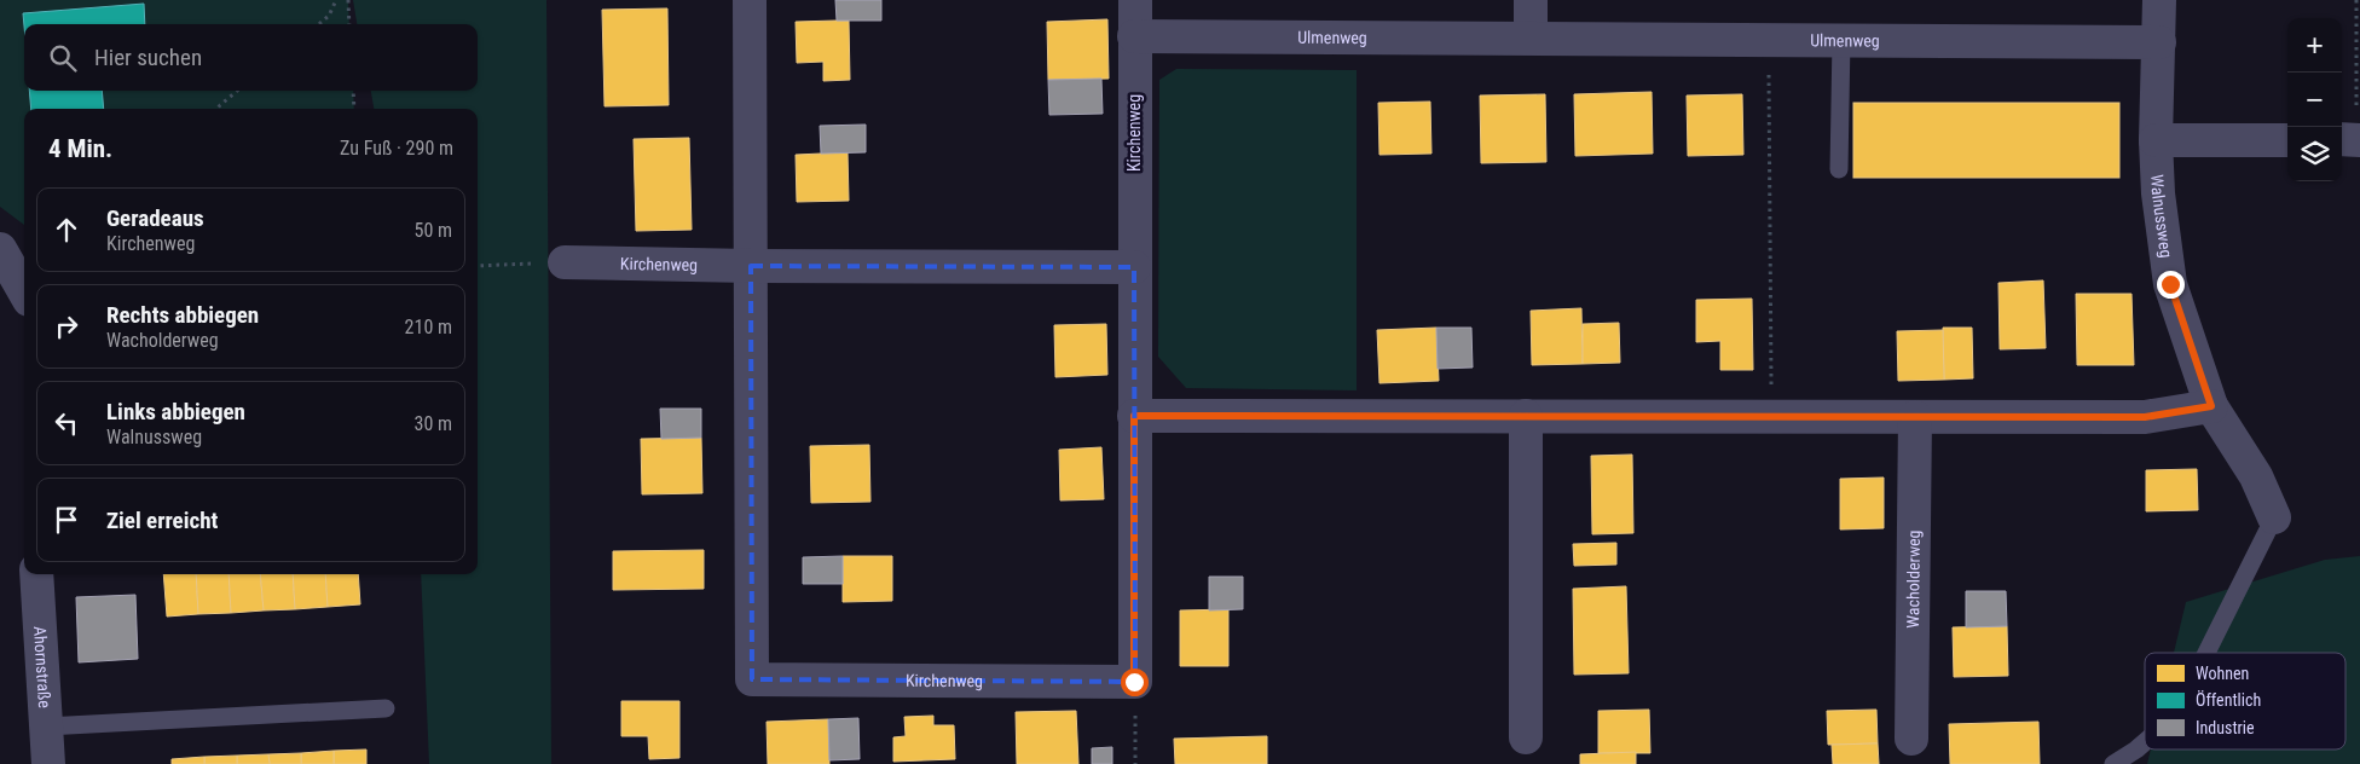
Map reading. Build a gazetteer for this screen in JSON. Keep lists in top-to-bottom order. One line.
{"streets":{"street":["Ulmenweg","Kirchenweg","Walnussweg","Wacholderweg","Ahornstraße"]},"crossings":[["Ulmenweg","Kirchenweg"],["Ulmenweg","Walnussweg"]],"legend":["Wohnen","Öffentlich","Industrie"],"page":{"map_buttons":["+","−"],"search":"Hier suchen","heading":["4 Min.","Zu Fuß · 290 m"],"list":[["Geradeaus","Kirchenweg","50 m"],["Rechts abbiegen","Wacholderweg","210 m"],["Links abbiegen","Walnussweg","30 m"],"Ziel erreicht"]}}
